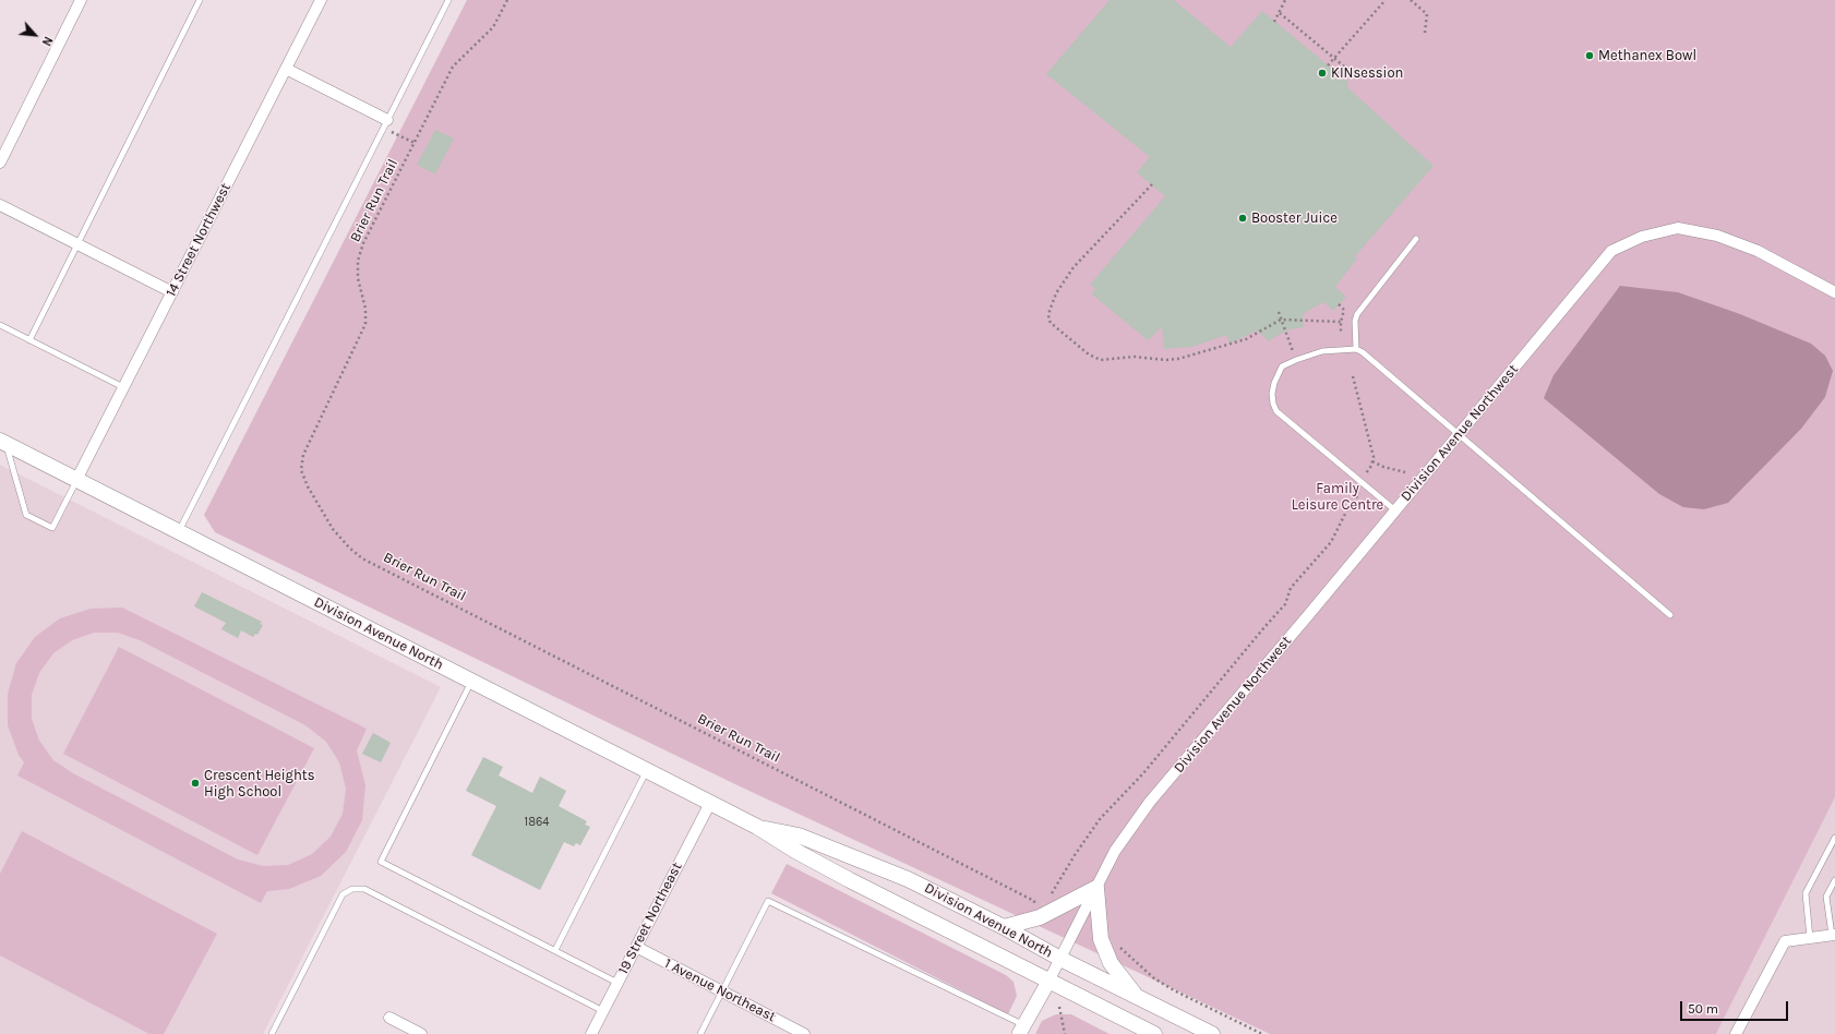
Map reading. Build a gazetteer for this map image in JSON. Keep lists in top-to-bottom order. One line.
{"streets":{"main road":["Division Avenue North"],"street":["14 Street Northwest","Division Avenue Northwest","19 Street Northeast","1 Avenue Northeast"],"path":["Brier Run Trail"]},"crossings":[["14 Street Northwest","Division Avenue North"],["Division Avenue Northwest","Division Avenue North"],["Division Avenue North","19 Street Northeast"],["19 Street Northeast","1 Avenue Northeast"]],"parks":["Family Leisure Centre"],"places":["Methanex Bowl","KINsession","Booster Juice","Crescent Heights High School"],"house_numbers":["1864"],"scale_bar":"50 m","north":"bottom right"}
